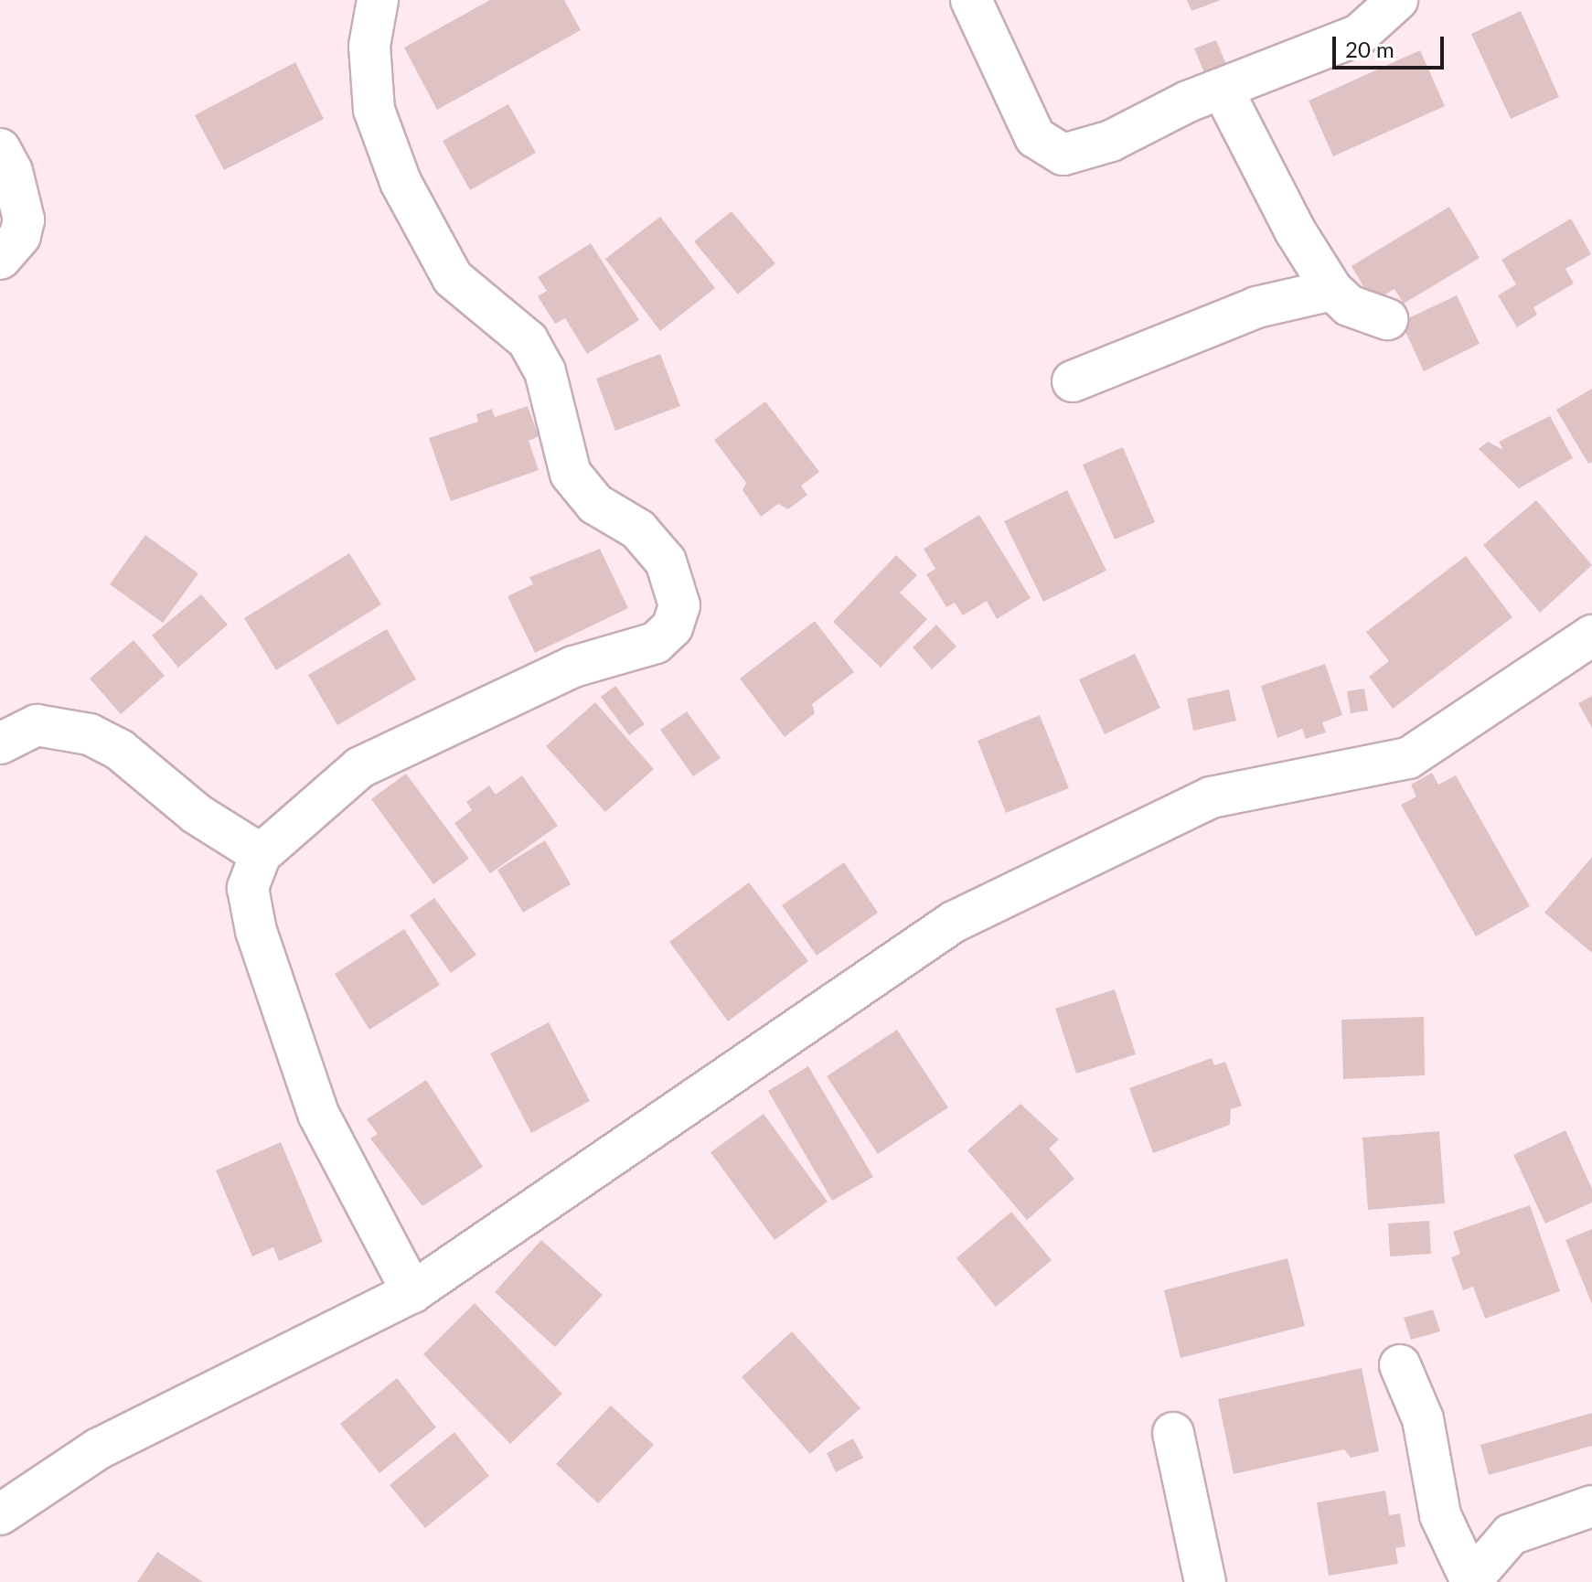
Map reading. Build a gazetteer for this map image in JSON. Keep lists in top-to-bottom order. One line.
{"scale_bar":"20 m"}
